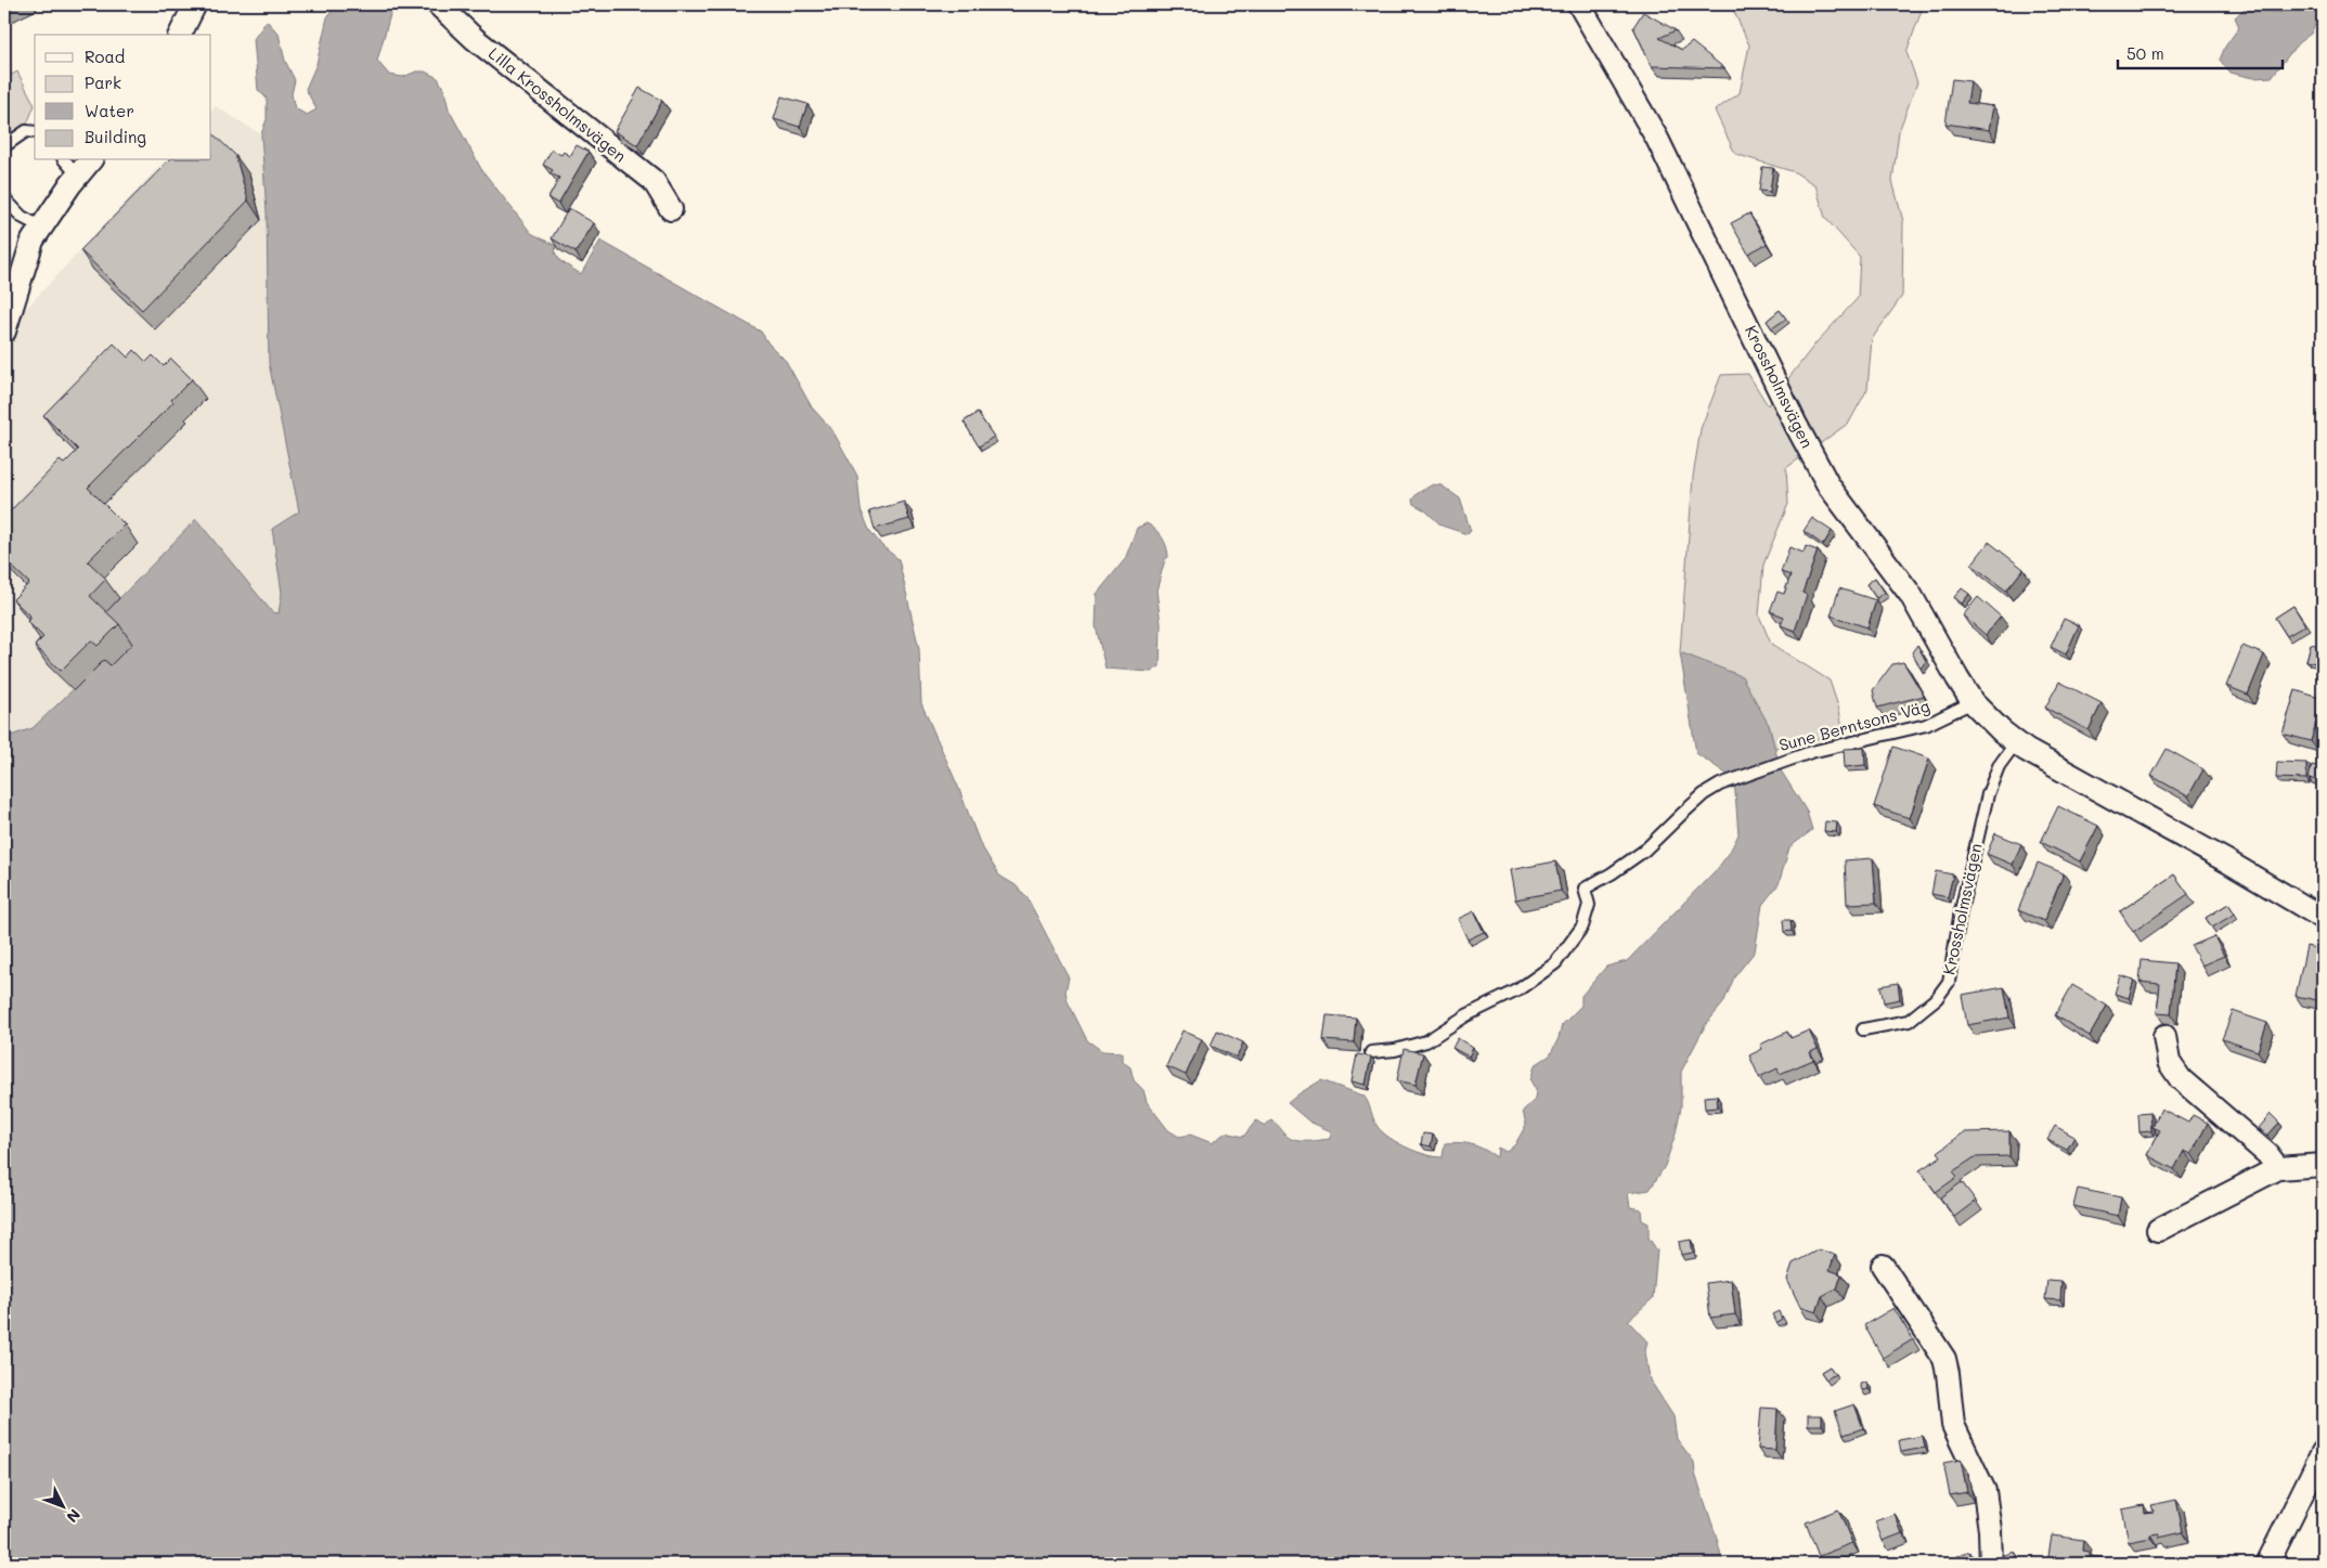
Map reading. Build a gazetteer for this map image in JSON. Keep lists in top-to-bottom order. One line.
{"streets":{"street":["Lilla Krossholmsvägen","Krossholmsvägen"],"lane":["Sune Berntsons Väg"]},"crossings":[["Krossholmsvägen","Sune Berntsons Väg"]],"legend":["Road","Park","Water","Building"],"scale_bar":"50 m","north":"bottom right"}
